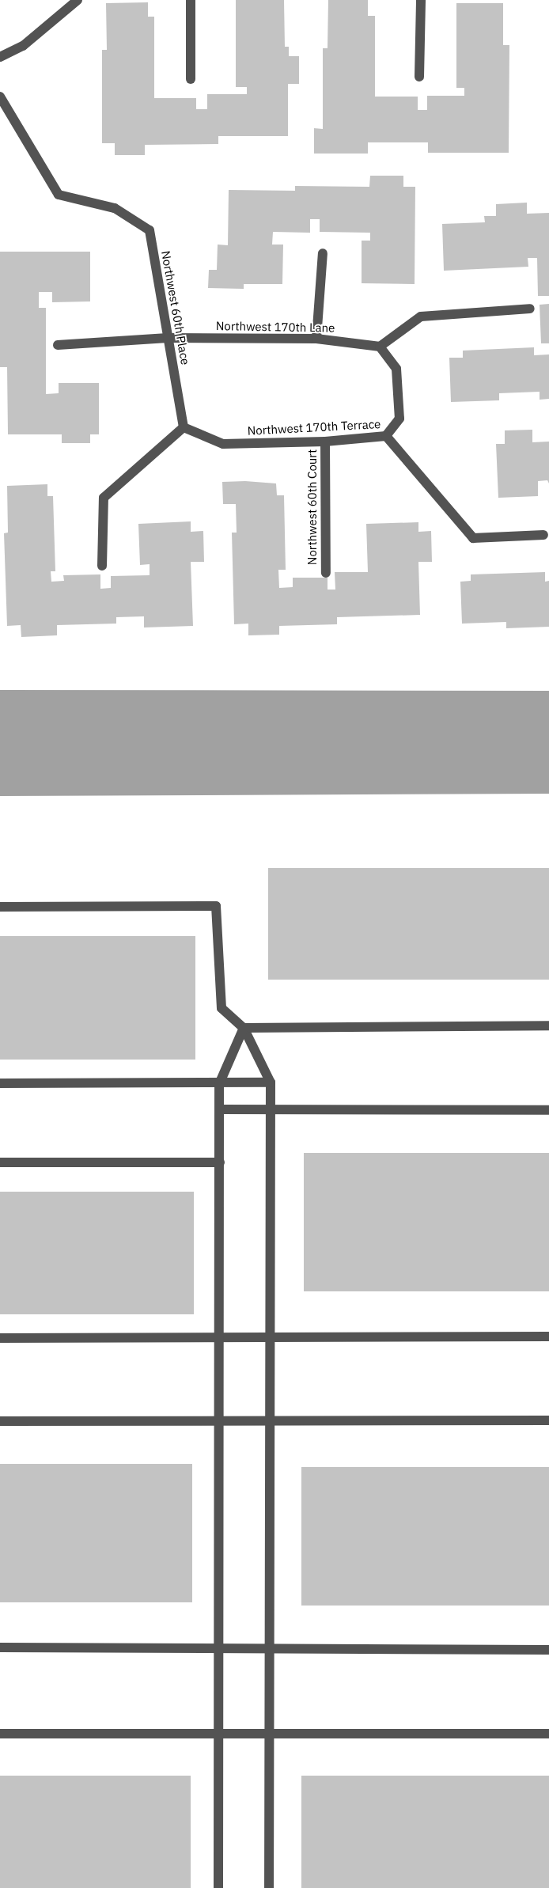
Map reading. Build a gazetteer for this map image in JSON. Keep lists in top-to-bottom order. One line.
{"streets":{"street":["Northwest 60th Place","Northwest 170th Lane","Northwest 170th Terrace","Northwest 60th Court"]},"crossings":[["Northwest 60th Place","Northwest 170th Lane"],["Northwest 60th Place","Northwest 170th Terrace"],["Northwest 170th Terrace","Northwest 60th Court"]]}
